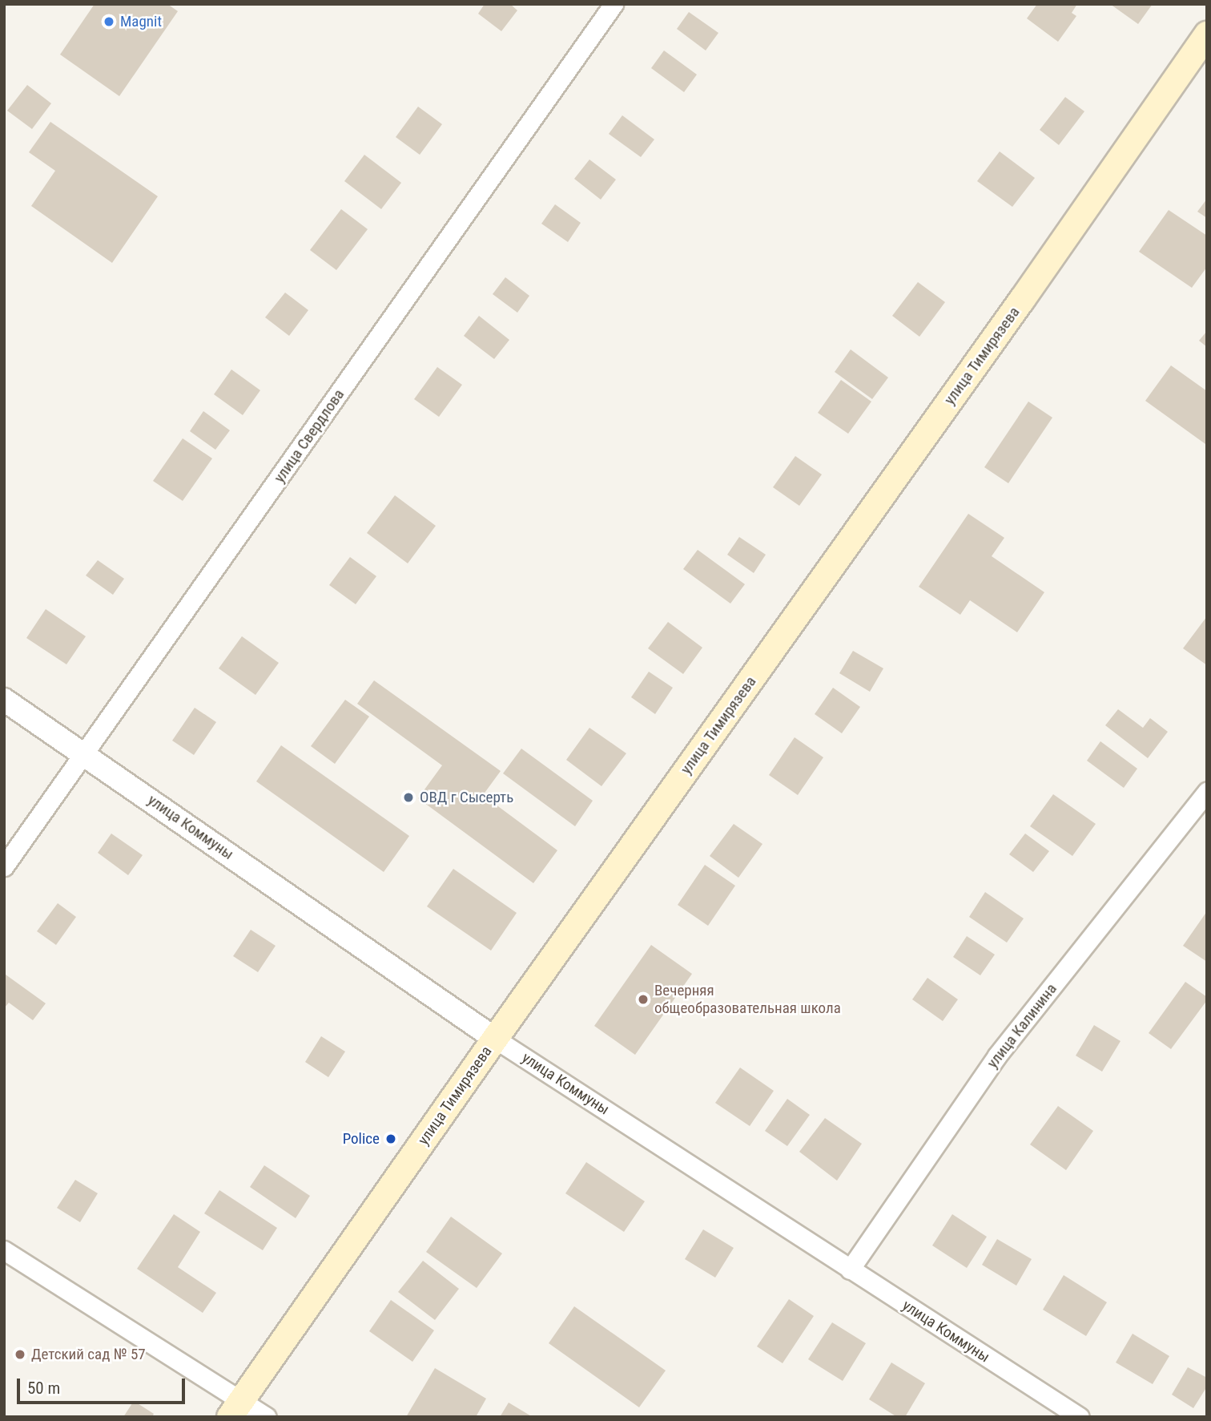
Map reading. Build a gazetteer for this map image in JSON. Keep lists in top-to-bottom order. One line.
{"streets":{"main road":["улица Тимирязева"],"street":["улица Свердлова","улица Коммуны","улица Калинина"]},"crossings":[["улица Тимирязева","улица Коммуны"],["улица Свердлова","улица Коммуны"],["улица Коммуны","улица Калинина"]],"places":["Magnit","ОВД г Сысерть","Вечерняя общеобразовательная школа","Police","Детский сад № 57"],"scale_bar":"50 m"}
